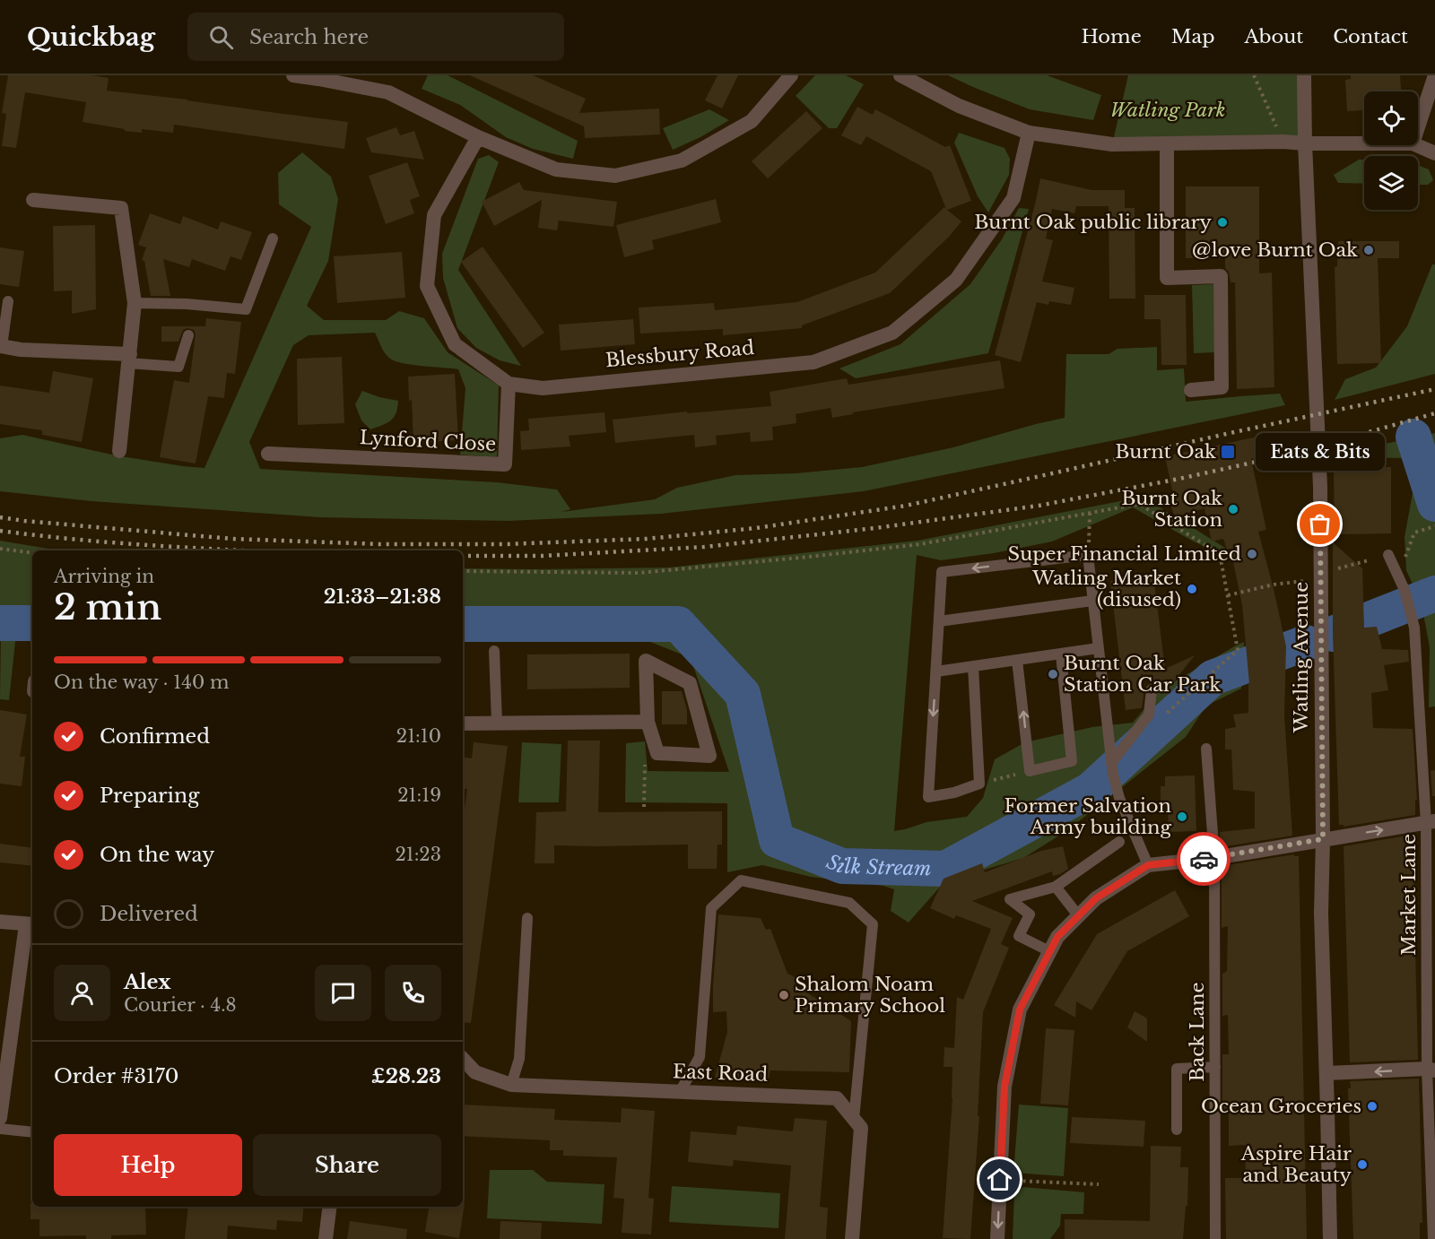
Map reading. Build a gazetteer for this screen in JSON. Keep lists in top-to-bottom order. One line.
{"streets":{"street":["Blessbury Road","Lynford Close","Watling Avenue","East Road"],"lane":["Market Lane","Back Lane"]},"crossings":[["Blessbury Road","Lynford Close"]],"water":["Silk Stream"],"parks":["Watling Park"],"places":{"other":["Burnt Oak public library","@love Burnt Oak","Burnt Oak Station","Eats & Bits","Super Financial Limited","Watling Market (disused)","Burnt Oak Station Car Park","Former Salvation Army building","Shalom Noam Primary School","Ocean Groceries","Aspire Hair and Beauty"],"transit":["Burnt Oak"]},"page":{"header":"Quickbag","search":"Search here","nav":["Home","Map","About","Contact"],"bubble":"Eats & Bits","heading":["2 min","Arriving in","21:33–21:38"],"panel":["Alex","Courier · 4.8","Order #3170","£28.23"],"bar":"On the way · 140 m","list":[["Confirmed","21:10"],["Preparing","21:19"],["On the way","21:23"],"Delivered"],"buttons":["Help","Share"]}}
